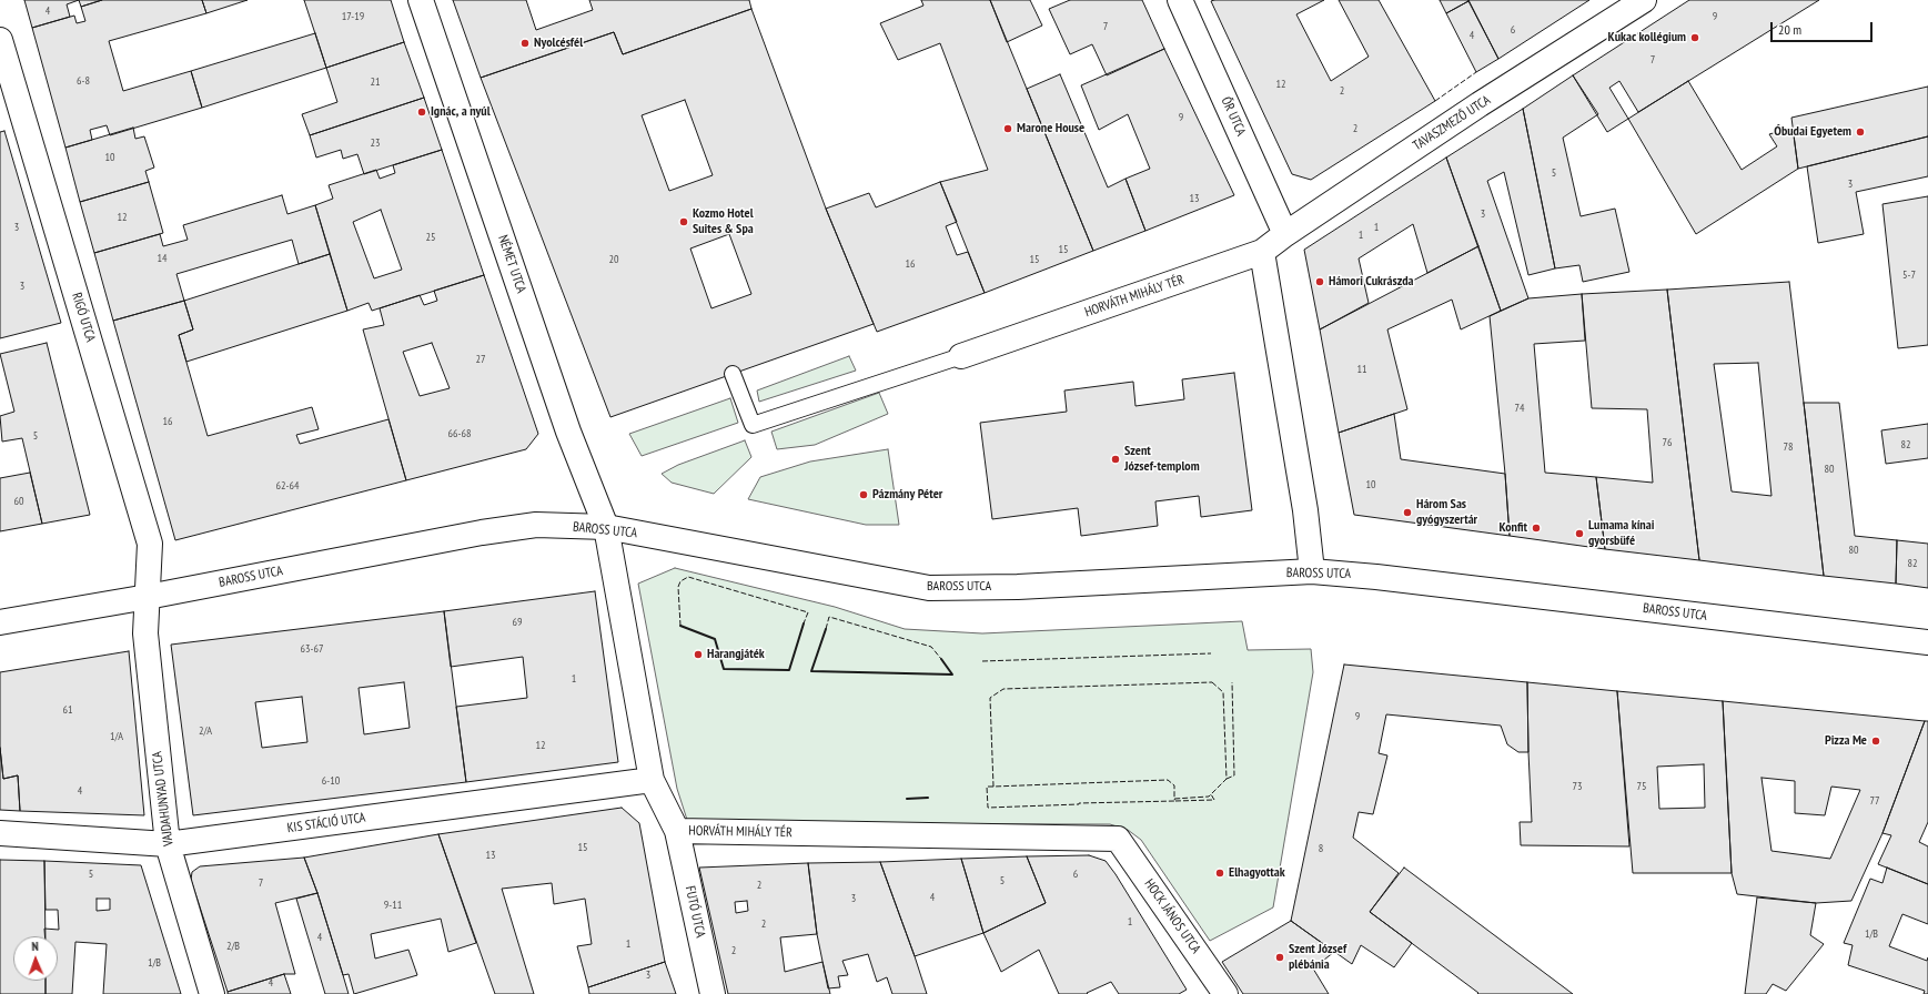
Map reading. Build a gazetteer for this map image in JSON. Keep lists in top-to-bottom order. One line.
{"streets":{"street":["ŐR UTCA","TAVASZMEZŐ UTCA","NÉMET UTCA","HORVÁTH MIHÁLY TÉR","RIGÓ UTCA","BAROSS UTCA","VAJDAHUNYAD UTCA","KIS STÁCIÓ UTCA","FUTÓ UTCA","HOCK JÁNOS UTCA"]},"crossings":[["ŐR UTCA","TAVASZMEZŐ UTCA"],["TAVASZMEZŐ UTCA","HORVÁTH MIHÁLY TÉR"],["NÉMET UTCA","HORVÁTH MIHÁLY TÉR"],["NÉMET UTCA","BAROSS UTCA"],["HORVÁTH MIHÁLY TÉR","BAROSS UTCA"],["HORVÁTH MIHÁLY TÉR","KIS STÁCIÓ UTCA"],["HORVÁTH MIHÁLY TÉR","FUTÓ UTCA"],["HORVÁTH MIHÁLY TÉR","HOCK JÁNOS UTCA"],["RIGÓ UTCA","BAROSS UTCA"],["RIGÓ UTCA","VAJDAHUNYAD UTCA"],["BAROSS UTCA","VAJDAHUNYAD UTCA"],["VAJDAHUNYAD UTCA","KIS STÁCIÓ UTCA"]],"places":["Kukac kollégium","Nyolcésfél","Ignác, a nyúl","Marone House","Óbudai Egyetem","Kozmo Hotel Suites & Spa","Hámori Cukrászda","Szent József-templom","Pázmány Péter","Három Sas gyógyszertár","Konfit","Lumama kínai gyorsbüfé","Harangjáték","Pizza Me","Elhagyottak","Szent József plébánia"],"house_numbers":["4","17-19","9","7","6","4","7","6-8","21","12","2","9","2","23","10","5","3","13","3","12","3","1","1","25","15","14","20","15","16","5-7","3","27","11","74","16","66-68","5","76","82","78","80","10","62-64","60","80","82","69","63-67","1","61","9","2/A","1/A","12","6-10","73","75","4","77","15","8","13","5","6","5","7","2","4","3","9-11","1","2","1/B","4","1","2/B","2","1/B","3","4"],"scale_bar":"20 m","north":"top"}
